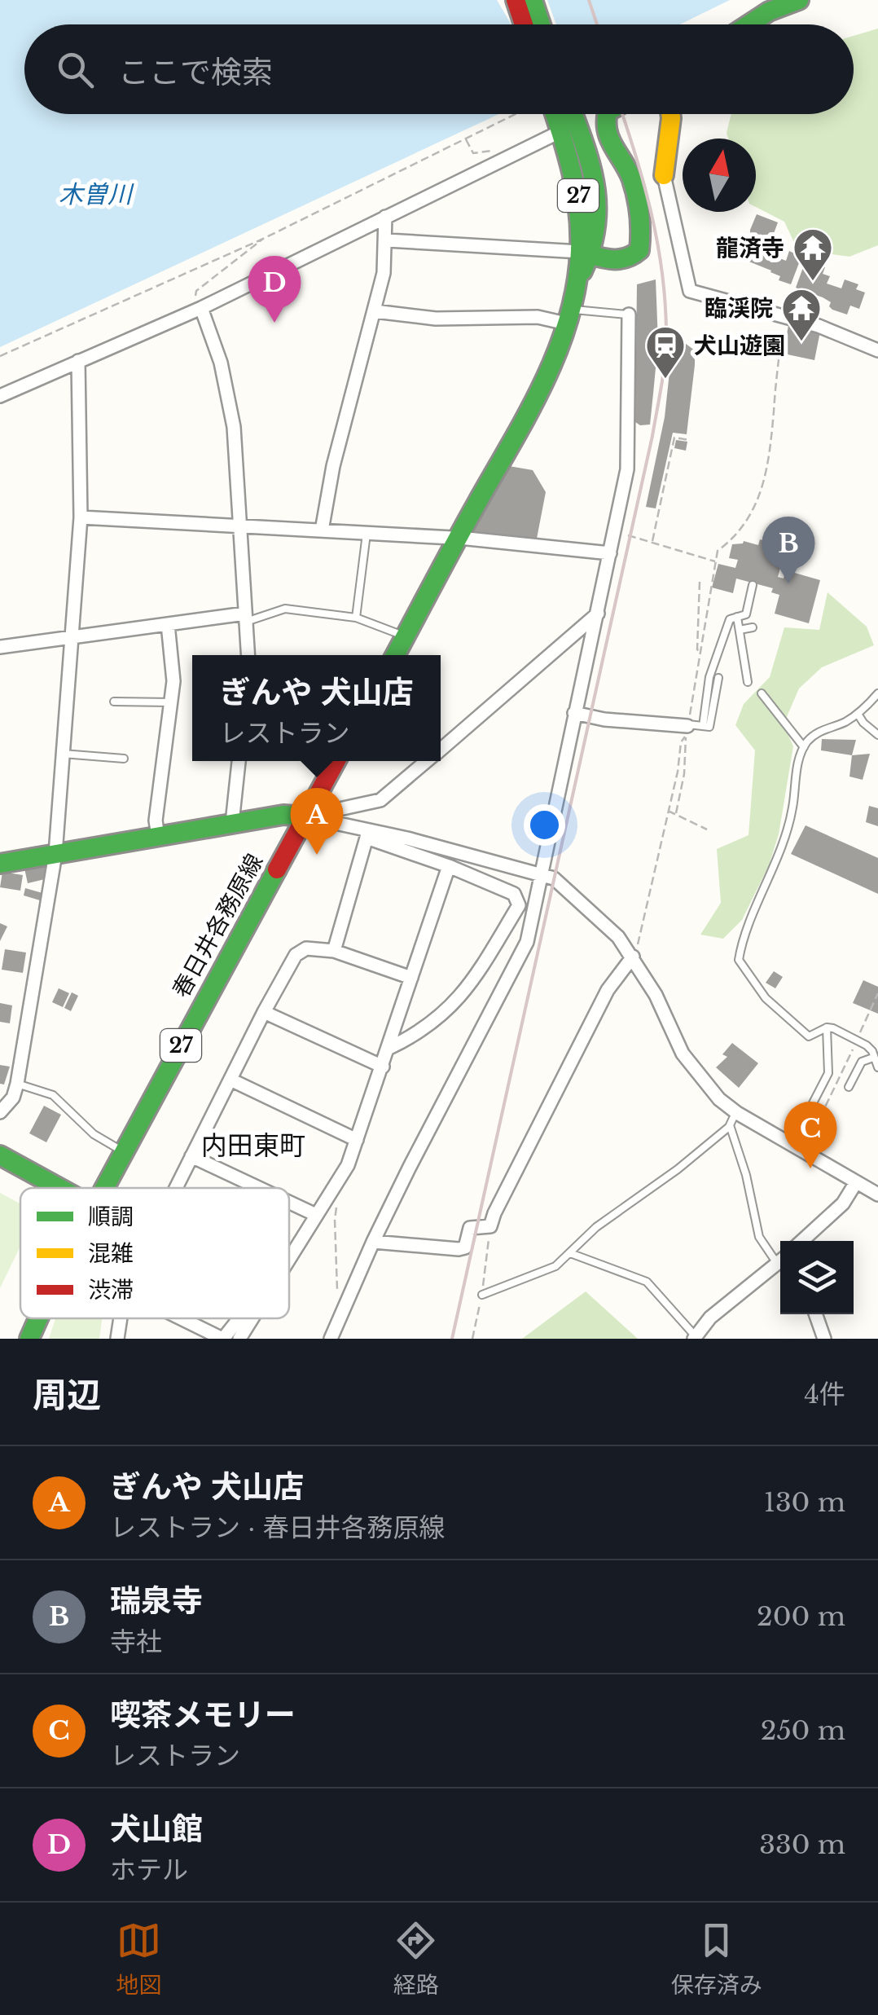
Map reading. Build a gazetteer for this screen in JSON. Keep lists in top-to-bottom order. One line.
{"streets":{"main road":["27","春日井各務原線"]},"districts":["内田東町"],"water":["木曽川"],"places":{"temple":["龍済寺","臨渓院"],"station":["犬山遊園"]},"legend":["順調","混雑","渋滞"],"north":"top","page":{"search":"ここで検索","pins":["D","B","A","C"],"popup":["ぎんや 犬山店","レストラン"],"heading":["周辺","4件"],"list":[{"mark":"A","name":"ぎんや 犬山店","note":"レストラン · 春日井各務原線","value":"130 m"},{"mark":"B","name":"瑞泉寺","note":"寺社","value":"200 m"},{"mark":"C","name":"喫茶メモリー","note":"レストラン","value":"250 m"},{"mark":"D","name":"犬山館","note":"ホテル","value":"330 m"}],"nav":["地図","経路","保存済み"]}}
